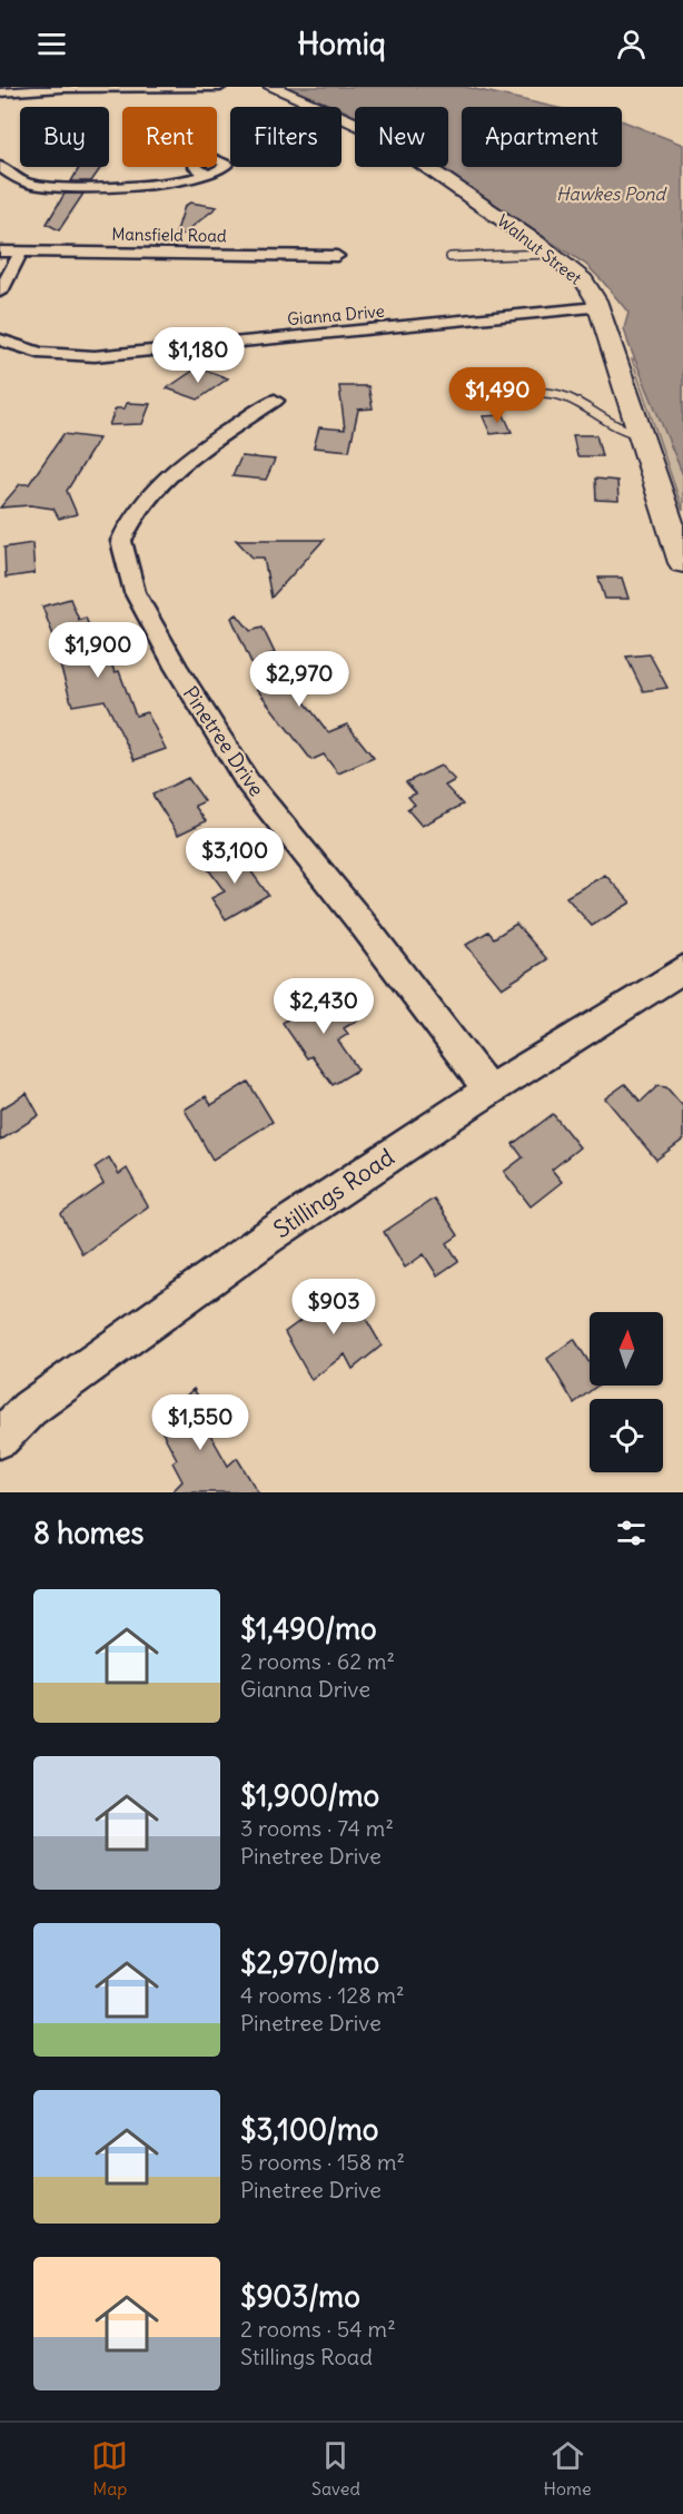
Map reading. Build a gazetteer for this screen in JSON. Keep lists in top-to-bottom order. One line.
{"streets":{"main road":["Walnut Street"],"street":["Mansfield Road","Gianna Drive","Pinetree Drive","Stillings Road"]},"crossings":[["Walnut Street","Gianna Drive"],["Pinetree Drive","Stillings Road"]],"water":["Hawkes Pond"],"north":"top","page":{"header":"Homiq","chip":["Buy","Rent","Filters","New","Apartment"],"price":["$1,180","$1,490","$1,900","$2,970","$3,100","$2,430","$903","$1,550"],"heading":"8 homes","list":[{"name":"$1,490/mo","note":"2 rooms · 62 m² · Gianna Drive"},{"name":"$1,900/mo","note":"3 rooms · 74 m² · Pinetree Drive"},{"name":"$2,970/mo","note":"4 rooms · 128 m² · Pinetree Drive"},{"name":"$3,100/mo","note":"5 rooms · 158 m² · Pinetree Drive"},{"name":"$903/mo","note":"2 rooms · 54 m² · Stillings Road"}],"tabs":["Map","Saved","Home"]}}
